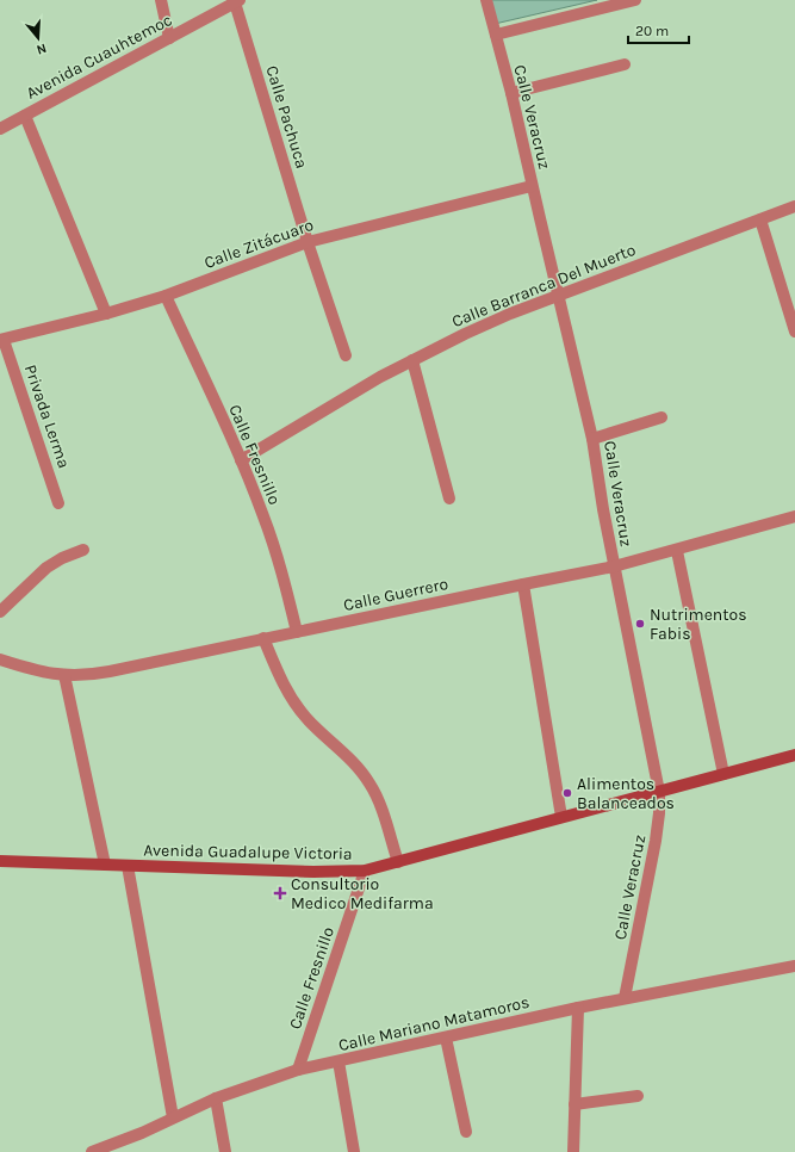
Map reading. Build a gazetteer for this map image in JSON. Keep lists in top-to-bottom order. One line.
{"streets":{"main road":["Avenida Guadalupe Victoria"],"street":["Avenida Cuauhtemoc","Calle Pachuca","Calle Veracruz","Calle Zitácuaro","Calle Barranca Del Muerto","Privada Lerma","Calle Fresnillo","Calle Guerrero","Calle Mariano Matamoros"]},"crossings":[["Avenida Cuauhtemoc","Calle Pachuca"],["Calle Pachuca","Calle Zitácuaro"],["Calle Veracruz","Calle Zitácuaro"],["Calle Veracruz","Calle Barranca Del Muerto"],["Calle Veracruz","Calle Guerrero"],["Calle Veracruz","Avenida Guadalupe Victoria"],["Calle Veracruz","Calle Mariano Matamoros"],["Calle Zitácuaro","Privada Lerma"],["Calle Zitácuaro","Calle Fresnillo"],["Calle Barranca Del Muerto","Calle Fresnillo"],["Calle Fresnillo","Calle Guerrero"],["Calle Fresnillo","Avenida Guadalupe Victoria"],["Calle Fresnillo","Calle Mariano Matamoros"]],"places":{"other":["Nutrimentos Fabis","Alimentos Balanceados"],"health":["Consultorio Medico Medifarma"]},"scale_bar":"20 m","north":"bottom"}
